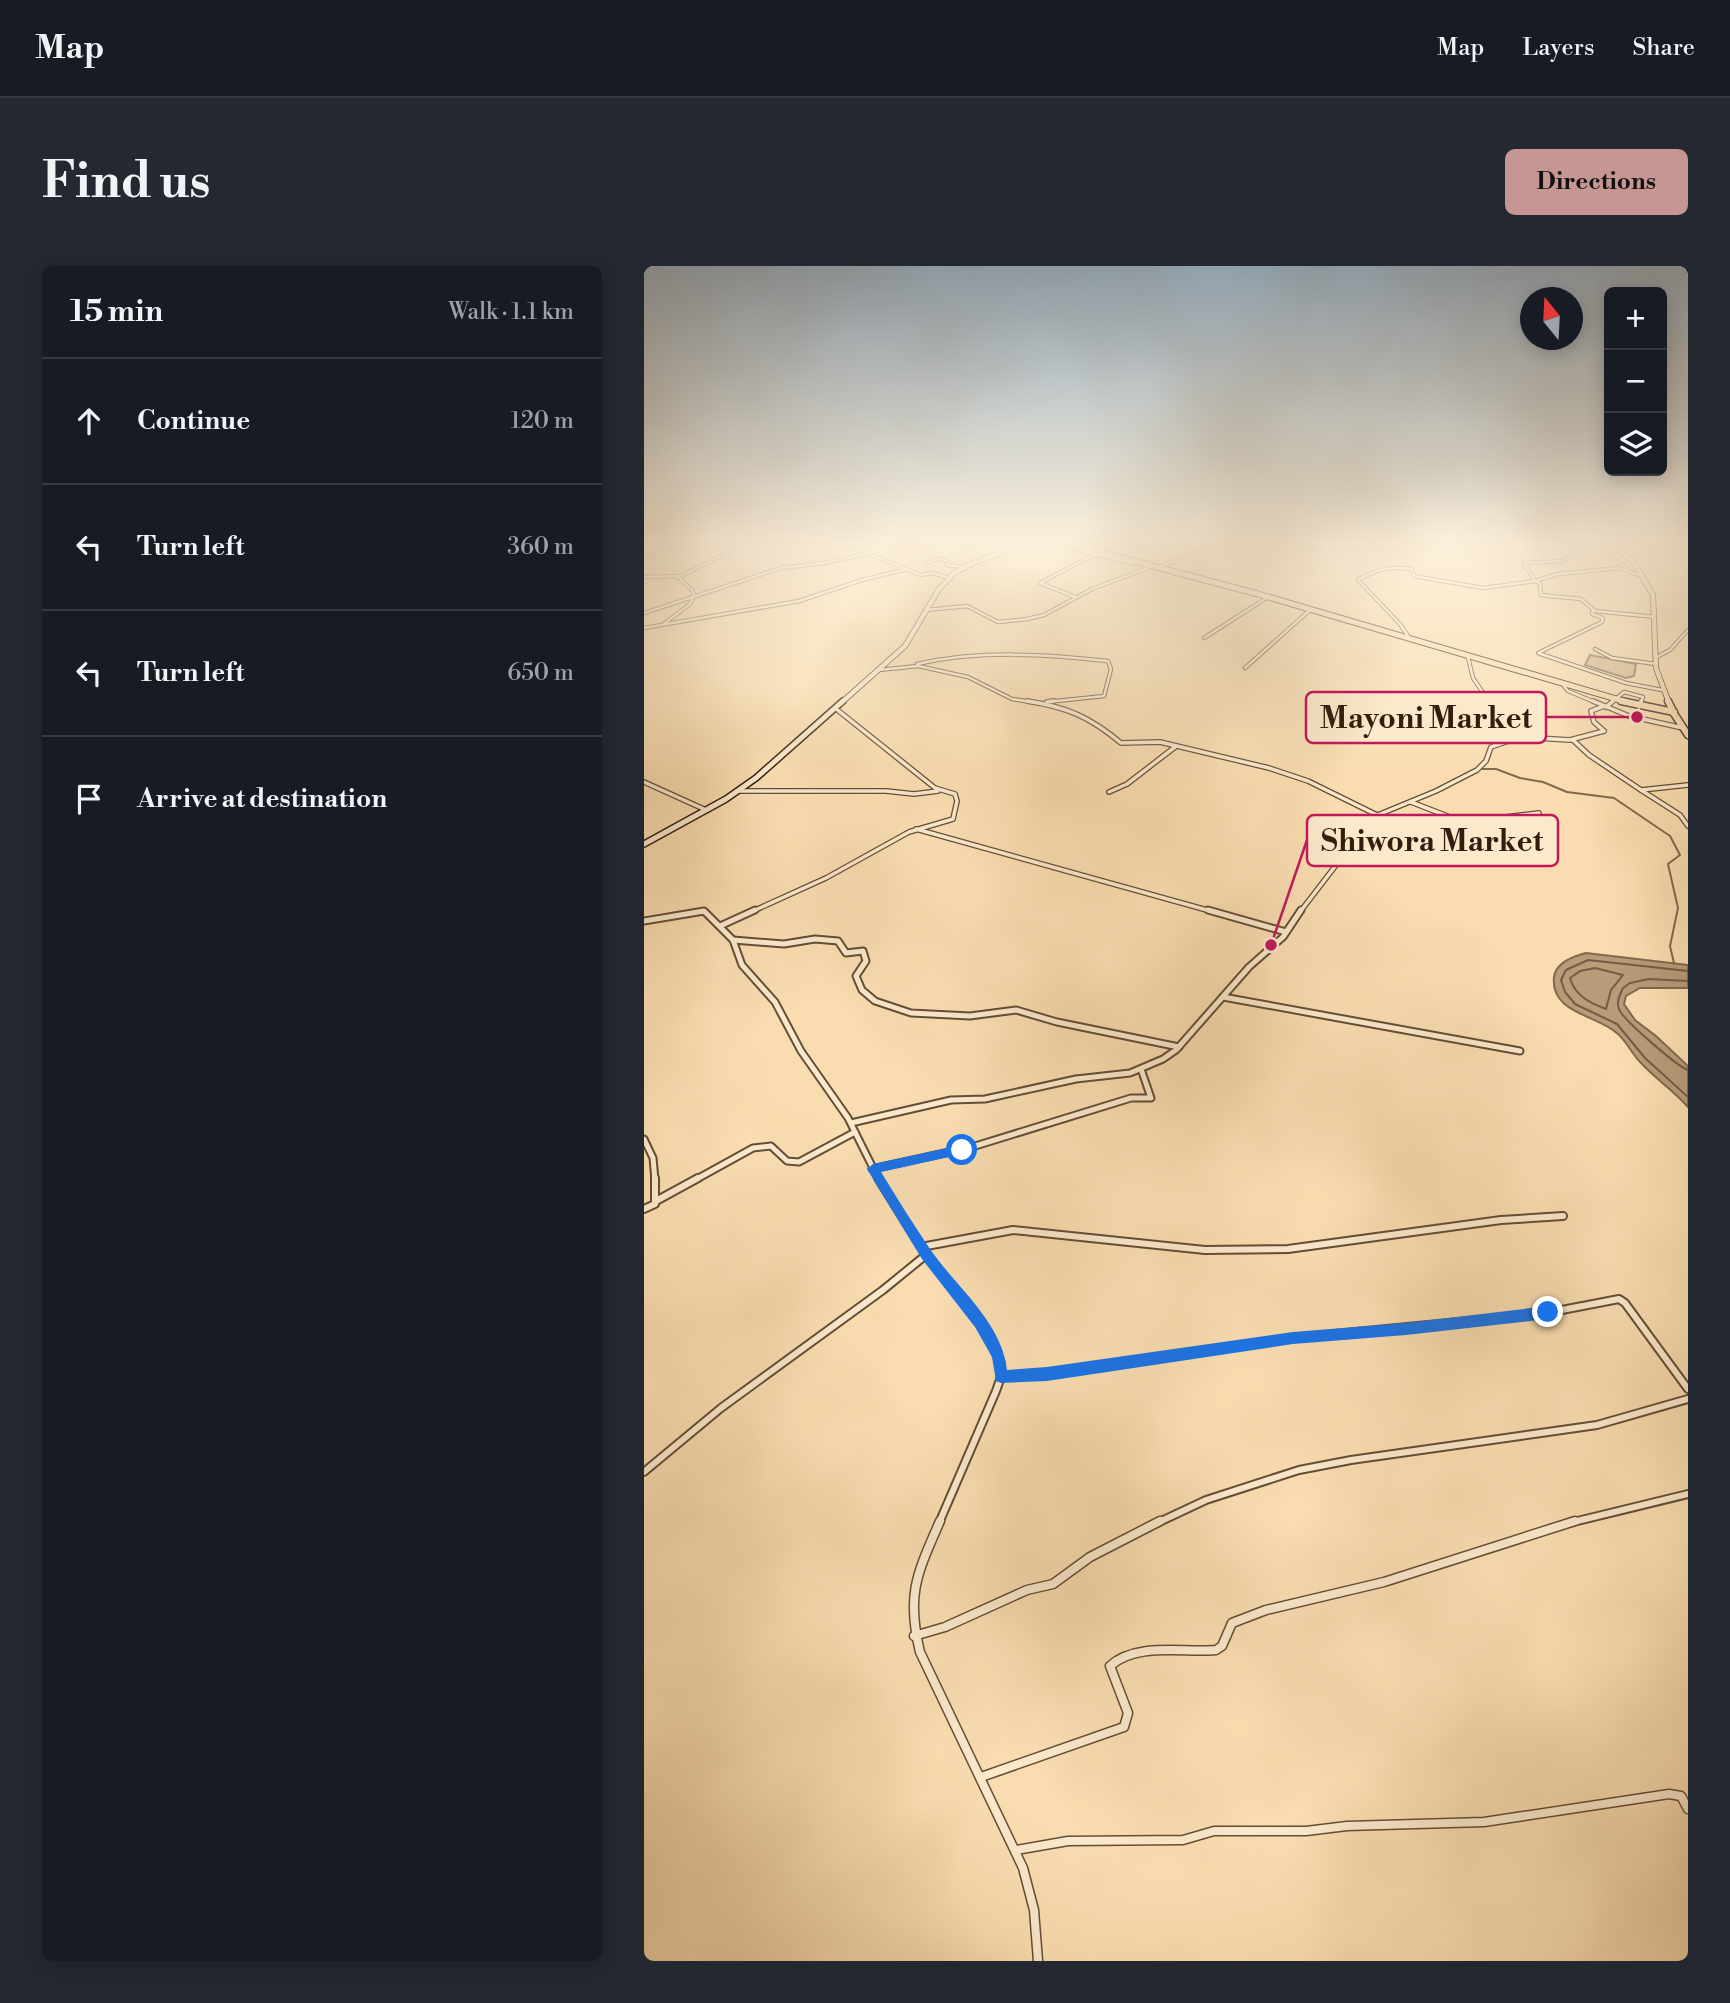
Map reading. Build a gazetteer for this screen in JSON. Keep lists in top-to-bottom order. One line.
{"places":["Mayoni Market","Shiwora Market"],"north":"top","page":{"header":"Map","nav":["Map","Layers","Share"],"buttons":"Directions","title":"Find us","heading":["15 min","Walk · 1.1 km"],"map_buttons":["+","−"],"list":[["Continue","120 m"],["Turn left","360 m"],["Turn left","650 m"],"Arrive at destination"]}}
